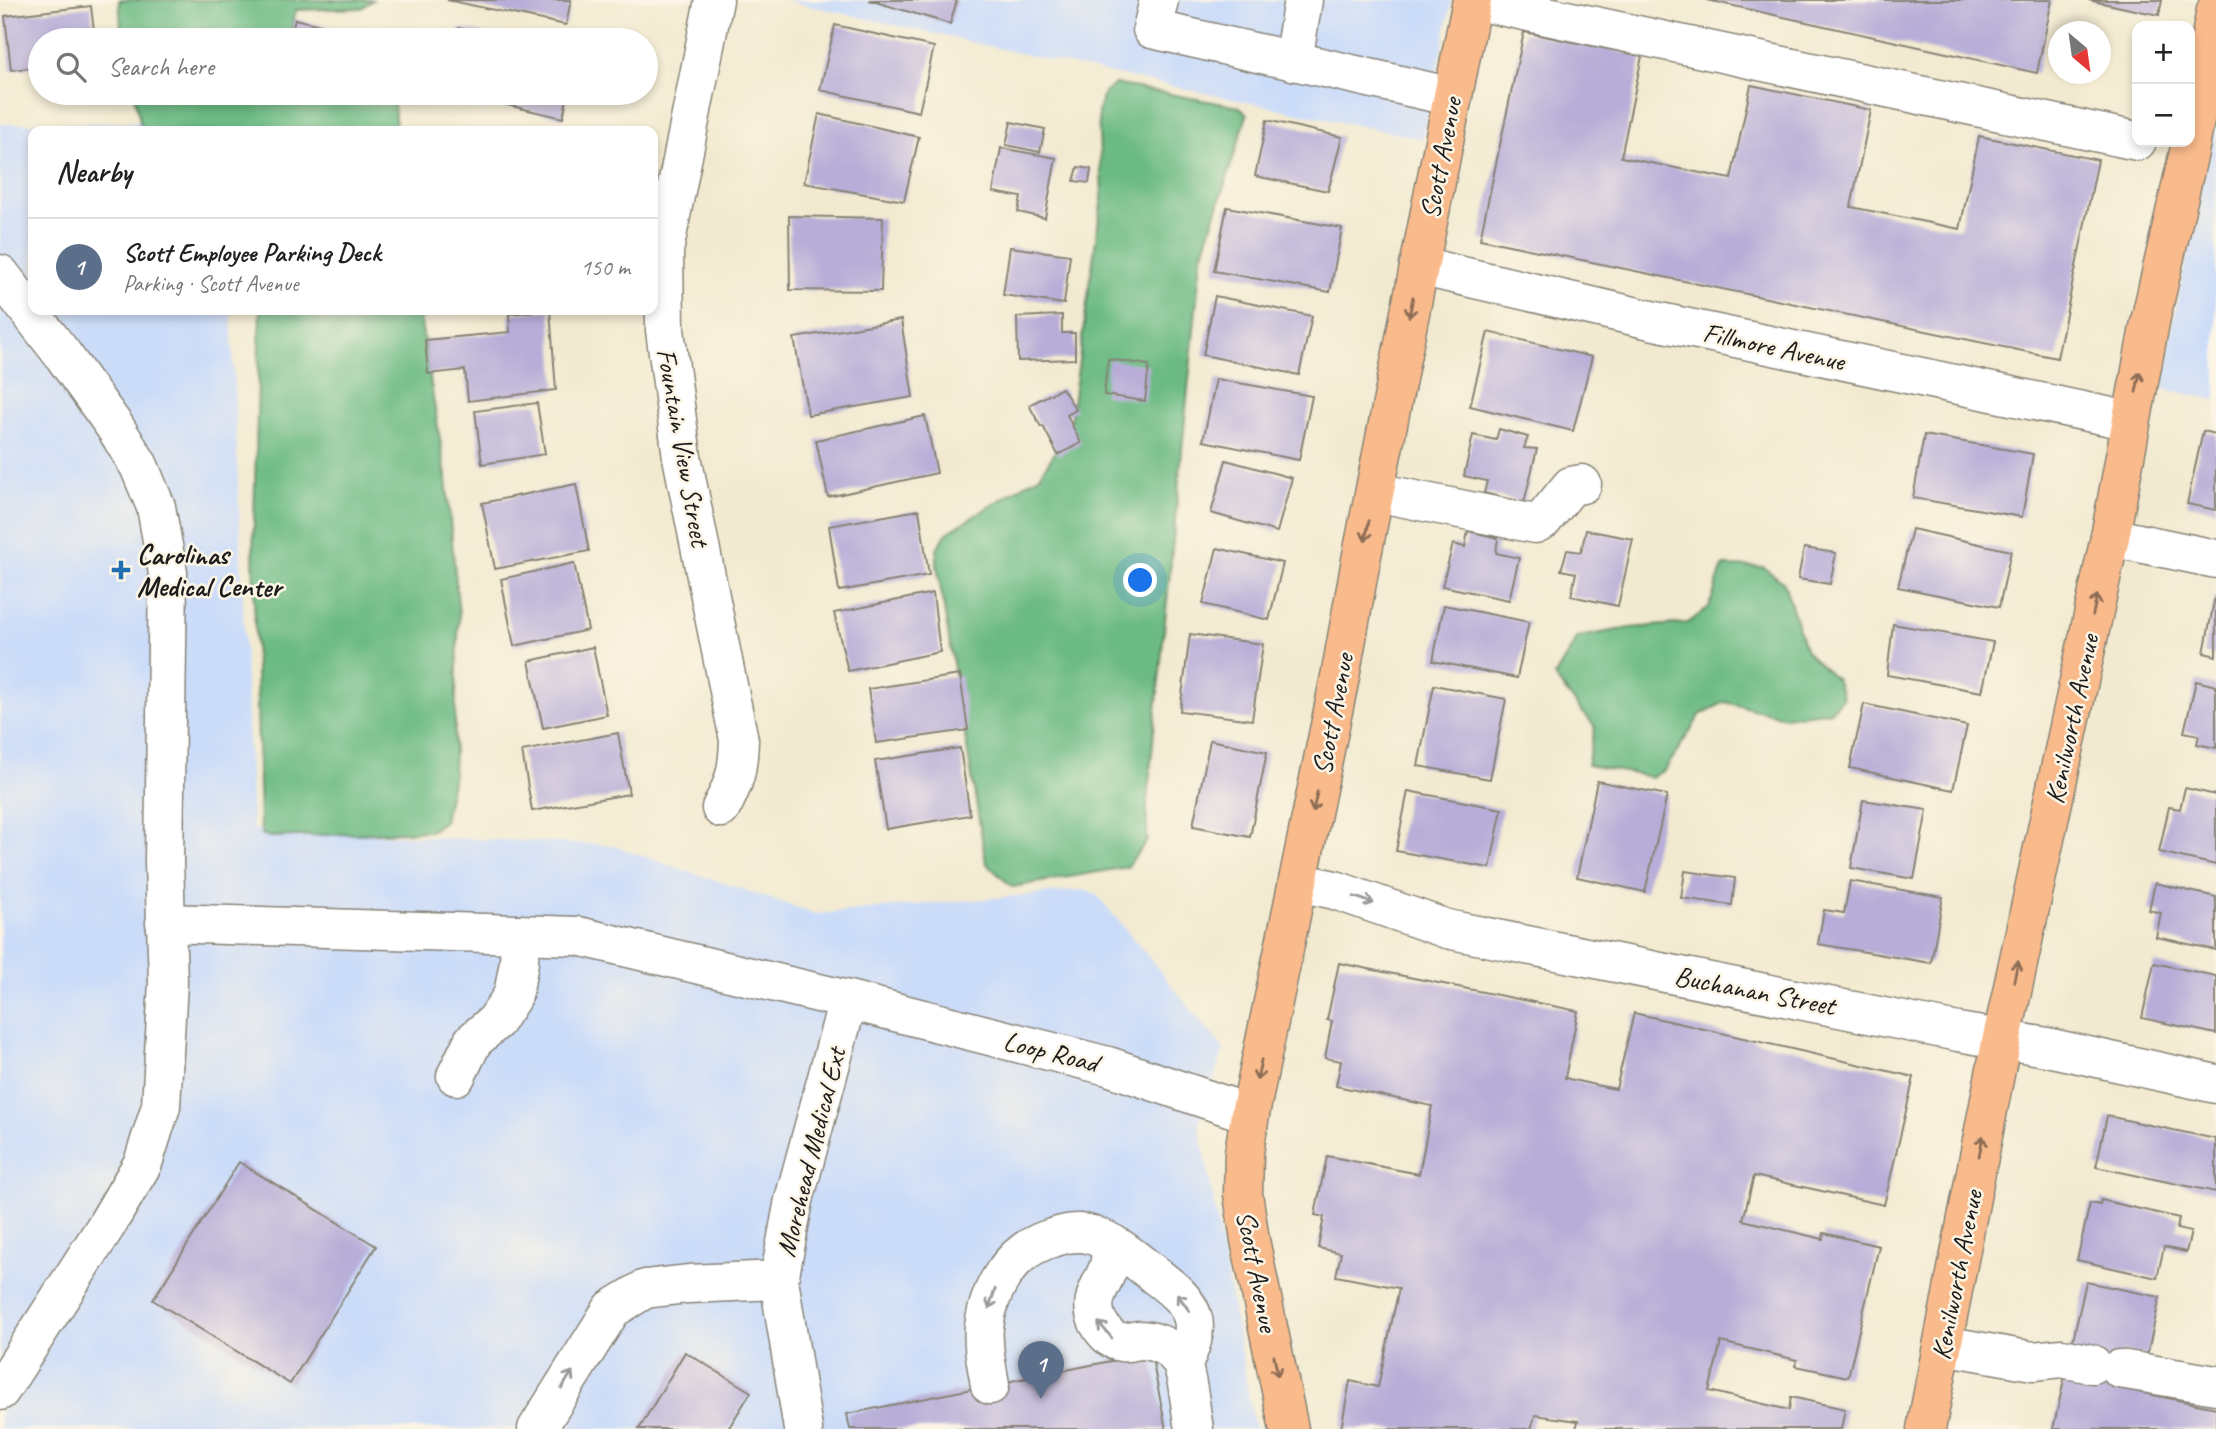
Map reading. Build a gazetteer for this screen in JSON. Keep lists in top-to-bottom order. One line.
{"streets":{"main road":["Scott Avenue","Kenilworth Avenue"],"street":["Fillmore Avenue","Fountain View Street","Buchanan Street","Loop Road","Morehead Medical Ext"]},"crossings":[["Scott Avenue","Fillmore Avenue"],["Scott Avenue","Buchanan Street"],["Scott Avenue","Loop Road"],["Fillmore Avenue","Kenilworth Avenue"],["Kenilworth Avenue","Buchanan Street"],["Loop Road","Morehead Medical Ext"]],"one_way":["Scott Avenue","Kenilworth Avenue","Buchanan Street"],"places":{"health":["Carolinas Medical Center"]},"north":"bottom right","page":{"map_buttons":["+","−"],"search":"Search here","heading":"Nearby","list":[{"mark":"1","name":"Scott Employee Parking Deck","note":"Parking · Scott Avenue","value":"150 m"}],"pins":"1"}}
